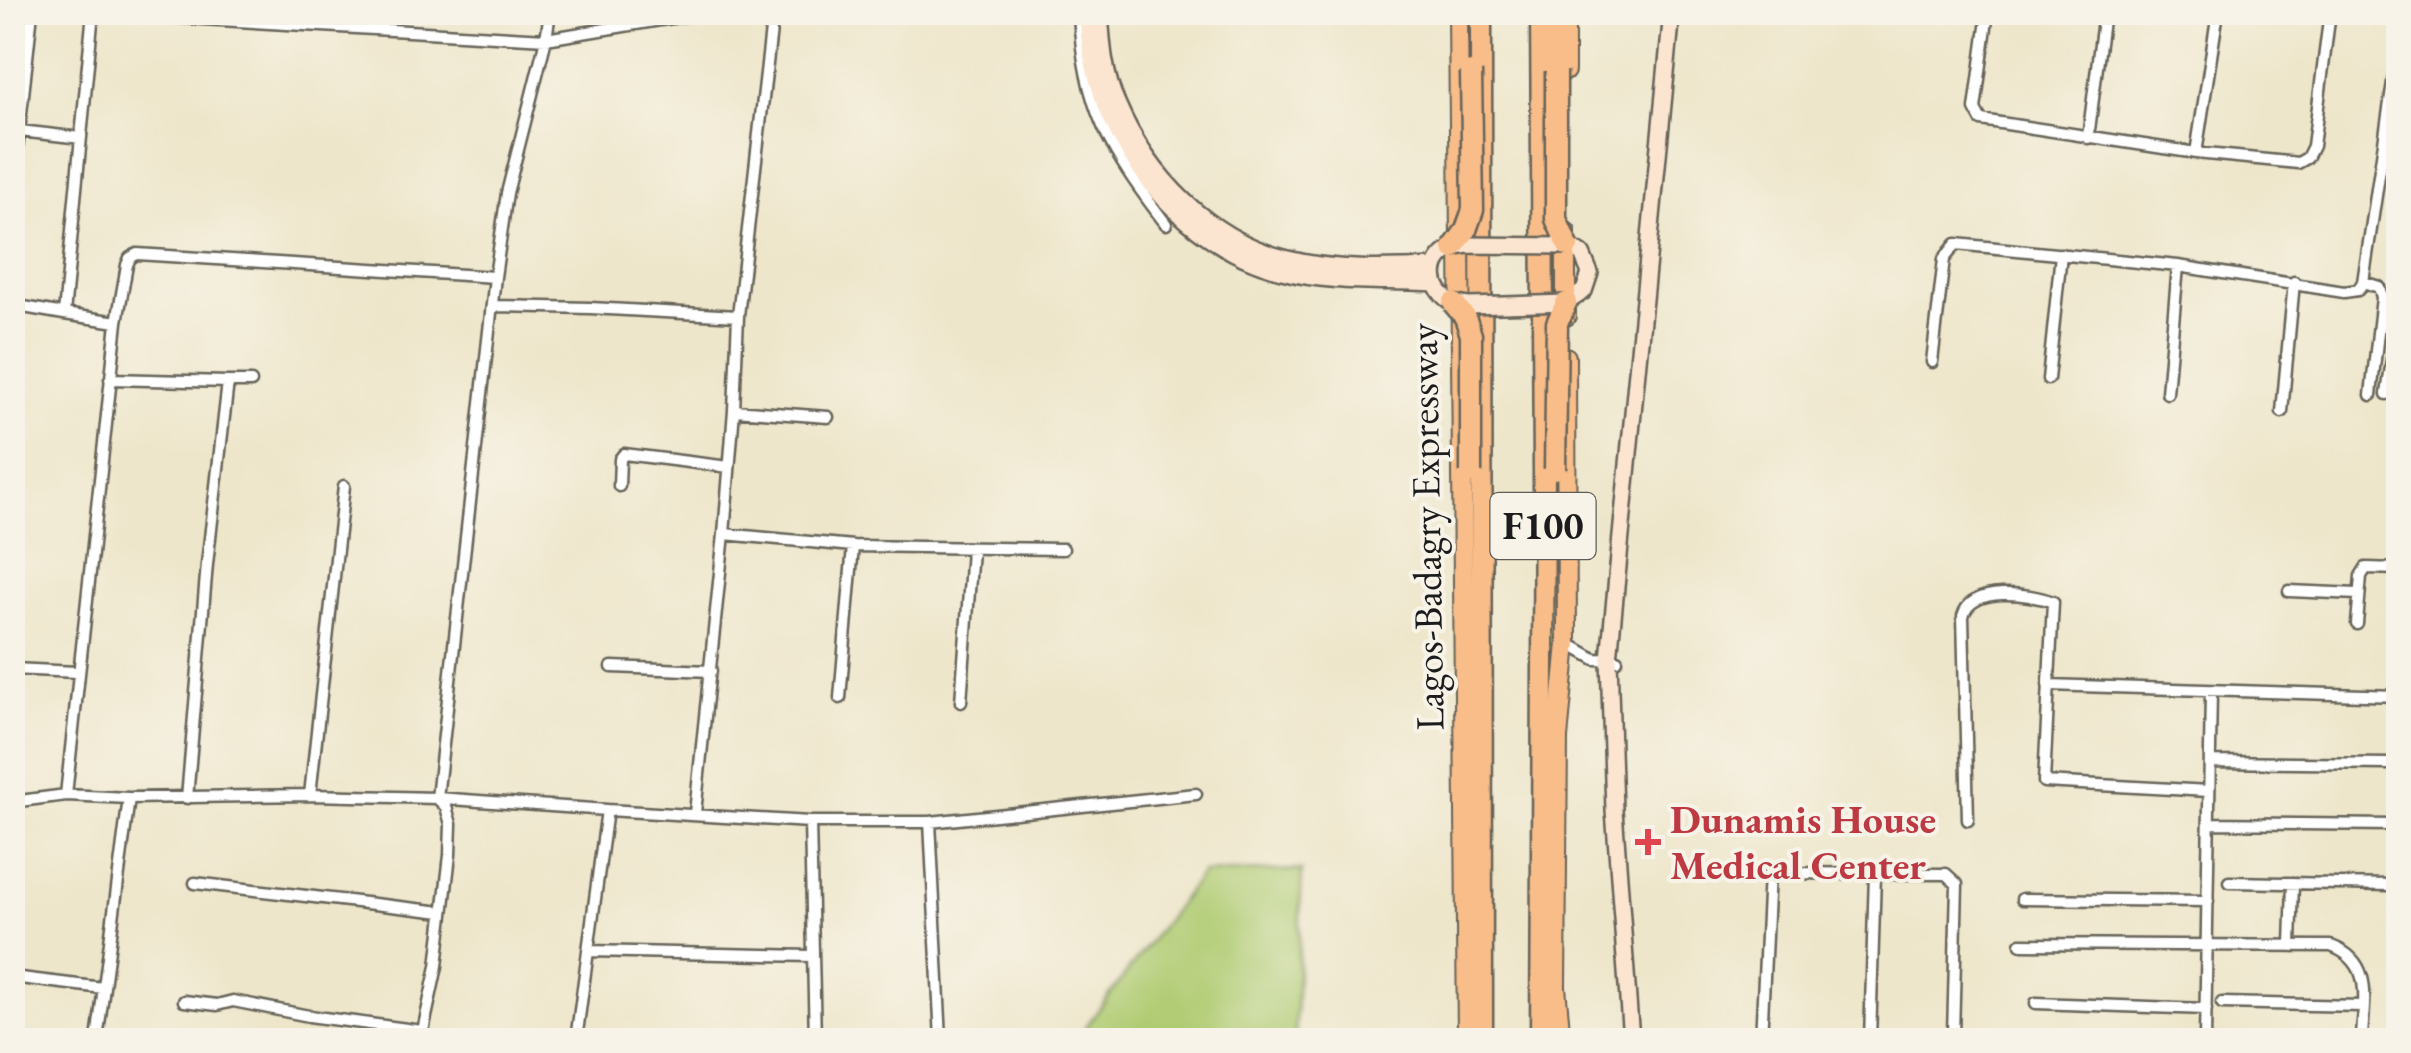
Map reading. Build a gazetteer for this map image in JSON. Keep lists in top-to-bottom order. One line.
{"streets":{"highway":["F100","Lagos-Badagry Expressway"]},"places":{"health":["Dunamis House Medical Center"]}}
